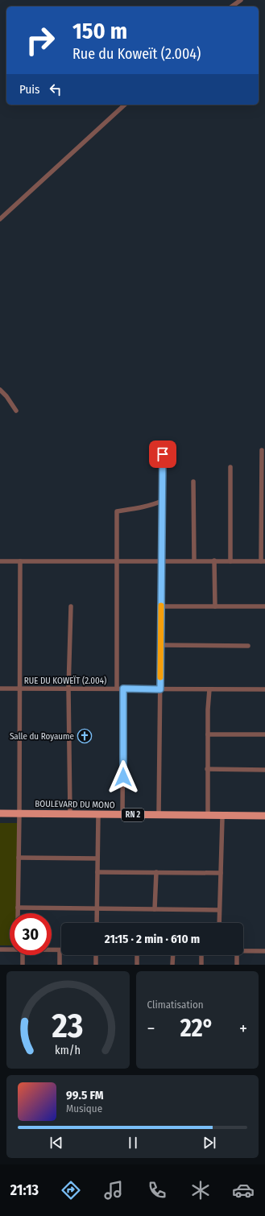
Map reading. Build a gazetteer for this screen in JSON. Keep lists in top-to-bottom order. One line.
{"streets":{"main road":["BOULEVARD DU MONO","RN 2"],"street":["RUE DU KOWEÏT (2.004)"]},"places":{"church":["Salle du Royaume"]},"page":{"turn":["150 m","Rue du Koweït (2.004)"],"then":"Puis","limit":"30","trip":"21:15 · 2 min · 610 m","tile":"Climatisation","heat":["−","22°","+"],"song":["99.5 FM","Musique"],"tabs":"21:13","gauge":["23","km/h"]}}
